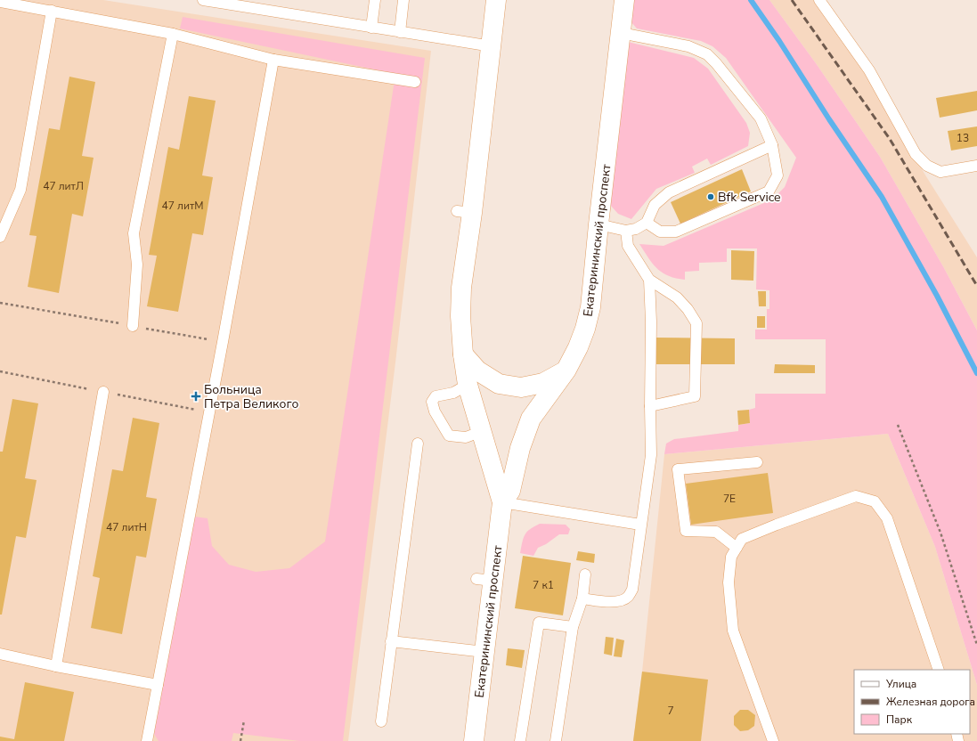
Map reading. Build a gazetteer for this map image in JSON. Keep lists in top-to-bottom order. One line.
{"streets":{"street":["Екатерининский проспект"]},"places":{"other":["Bfk Service"],"health":["Больница Петра Великого"]},"house_numbers":["13","47 литЛ","47 литМ","7Е","47 литН","7 к1","7"],"legend":["Улица","Железная дорога","Парк"]}
